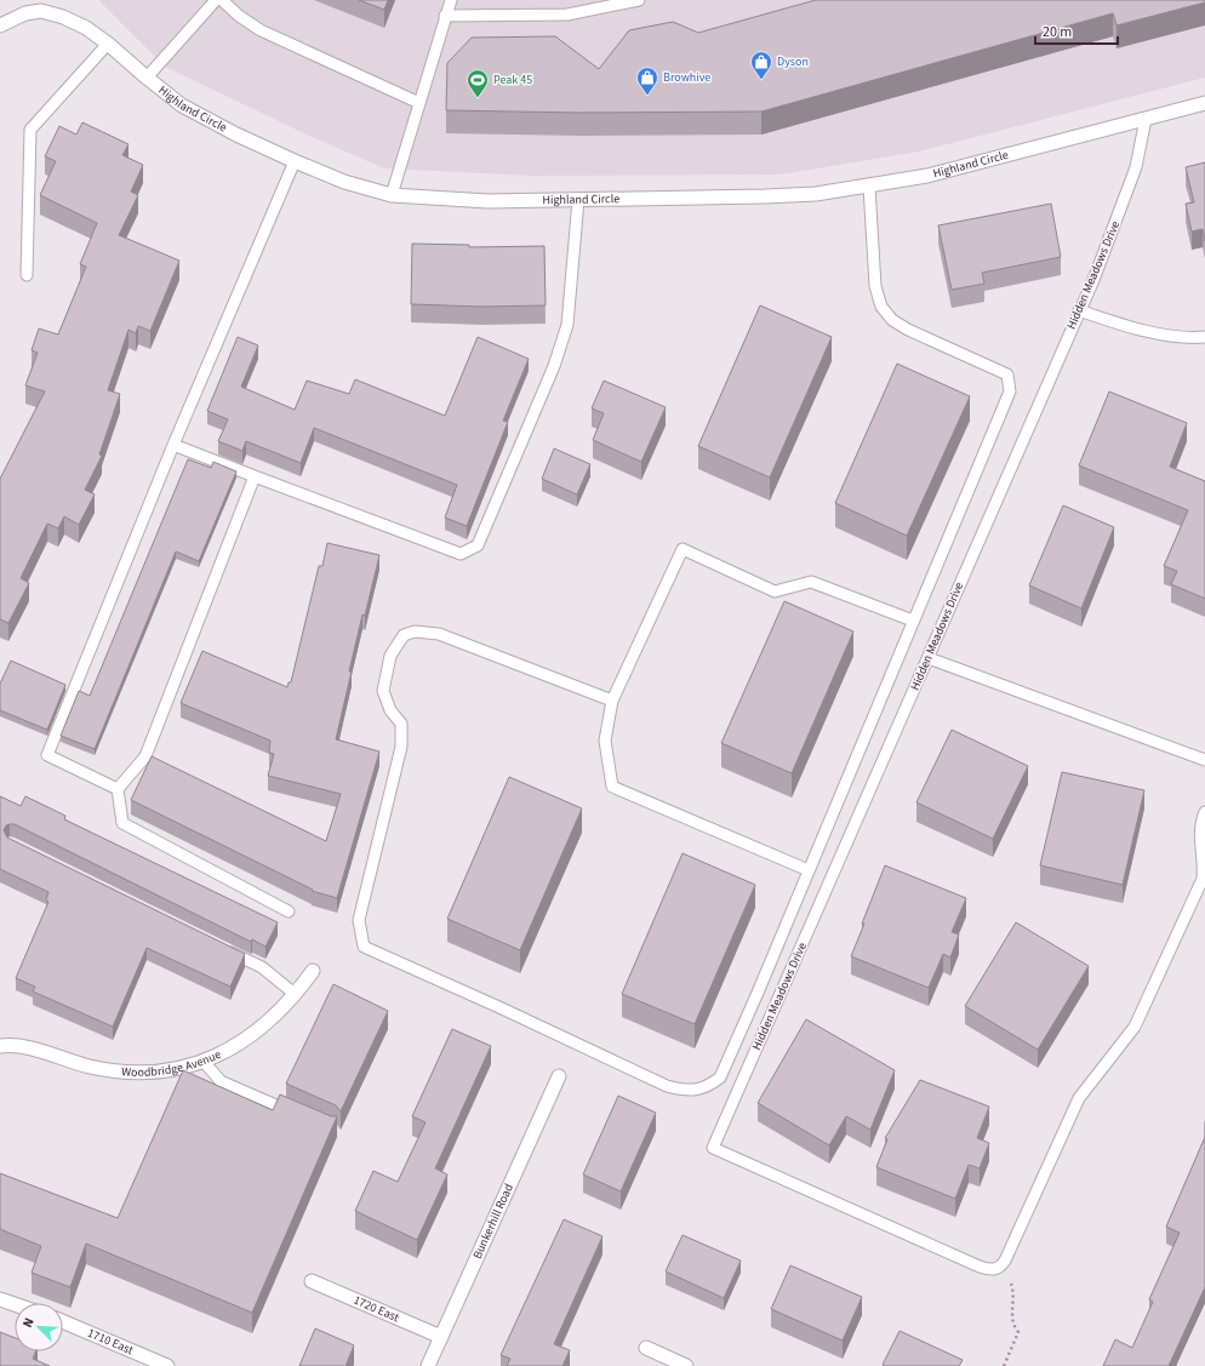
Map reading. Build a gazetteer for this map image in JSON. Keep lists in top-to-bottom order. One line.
{"streets":{"street":["Highland Circle","Woodbridge Avenue","Bunkerhill Road","1720 East","1710 East"],"lane":["Hidden Meadows Drive"]},"crossings":[["Highland Circle","Hidden Meadows Drive"],["Bunkerhill Road","1720 East"]],"places":{"shop":["Dyson","Browhive"],"sports":["Peak 45"]},"scale_bar":"20 m","north":"top left"}
